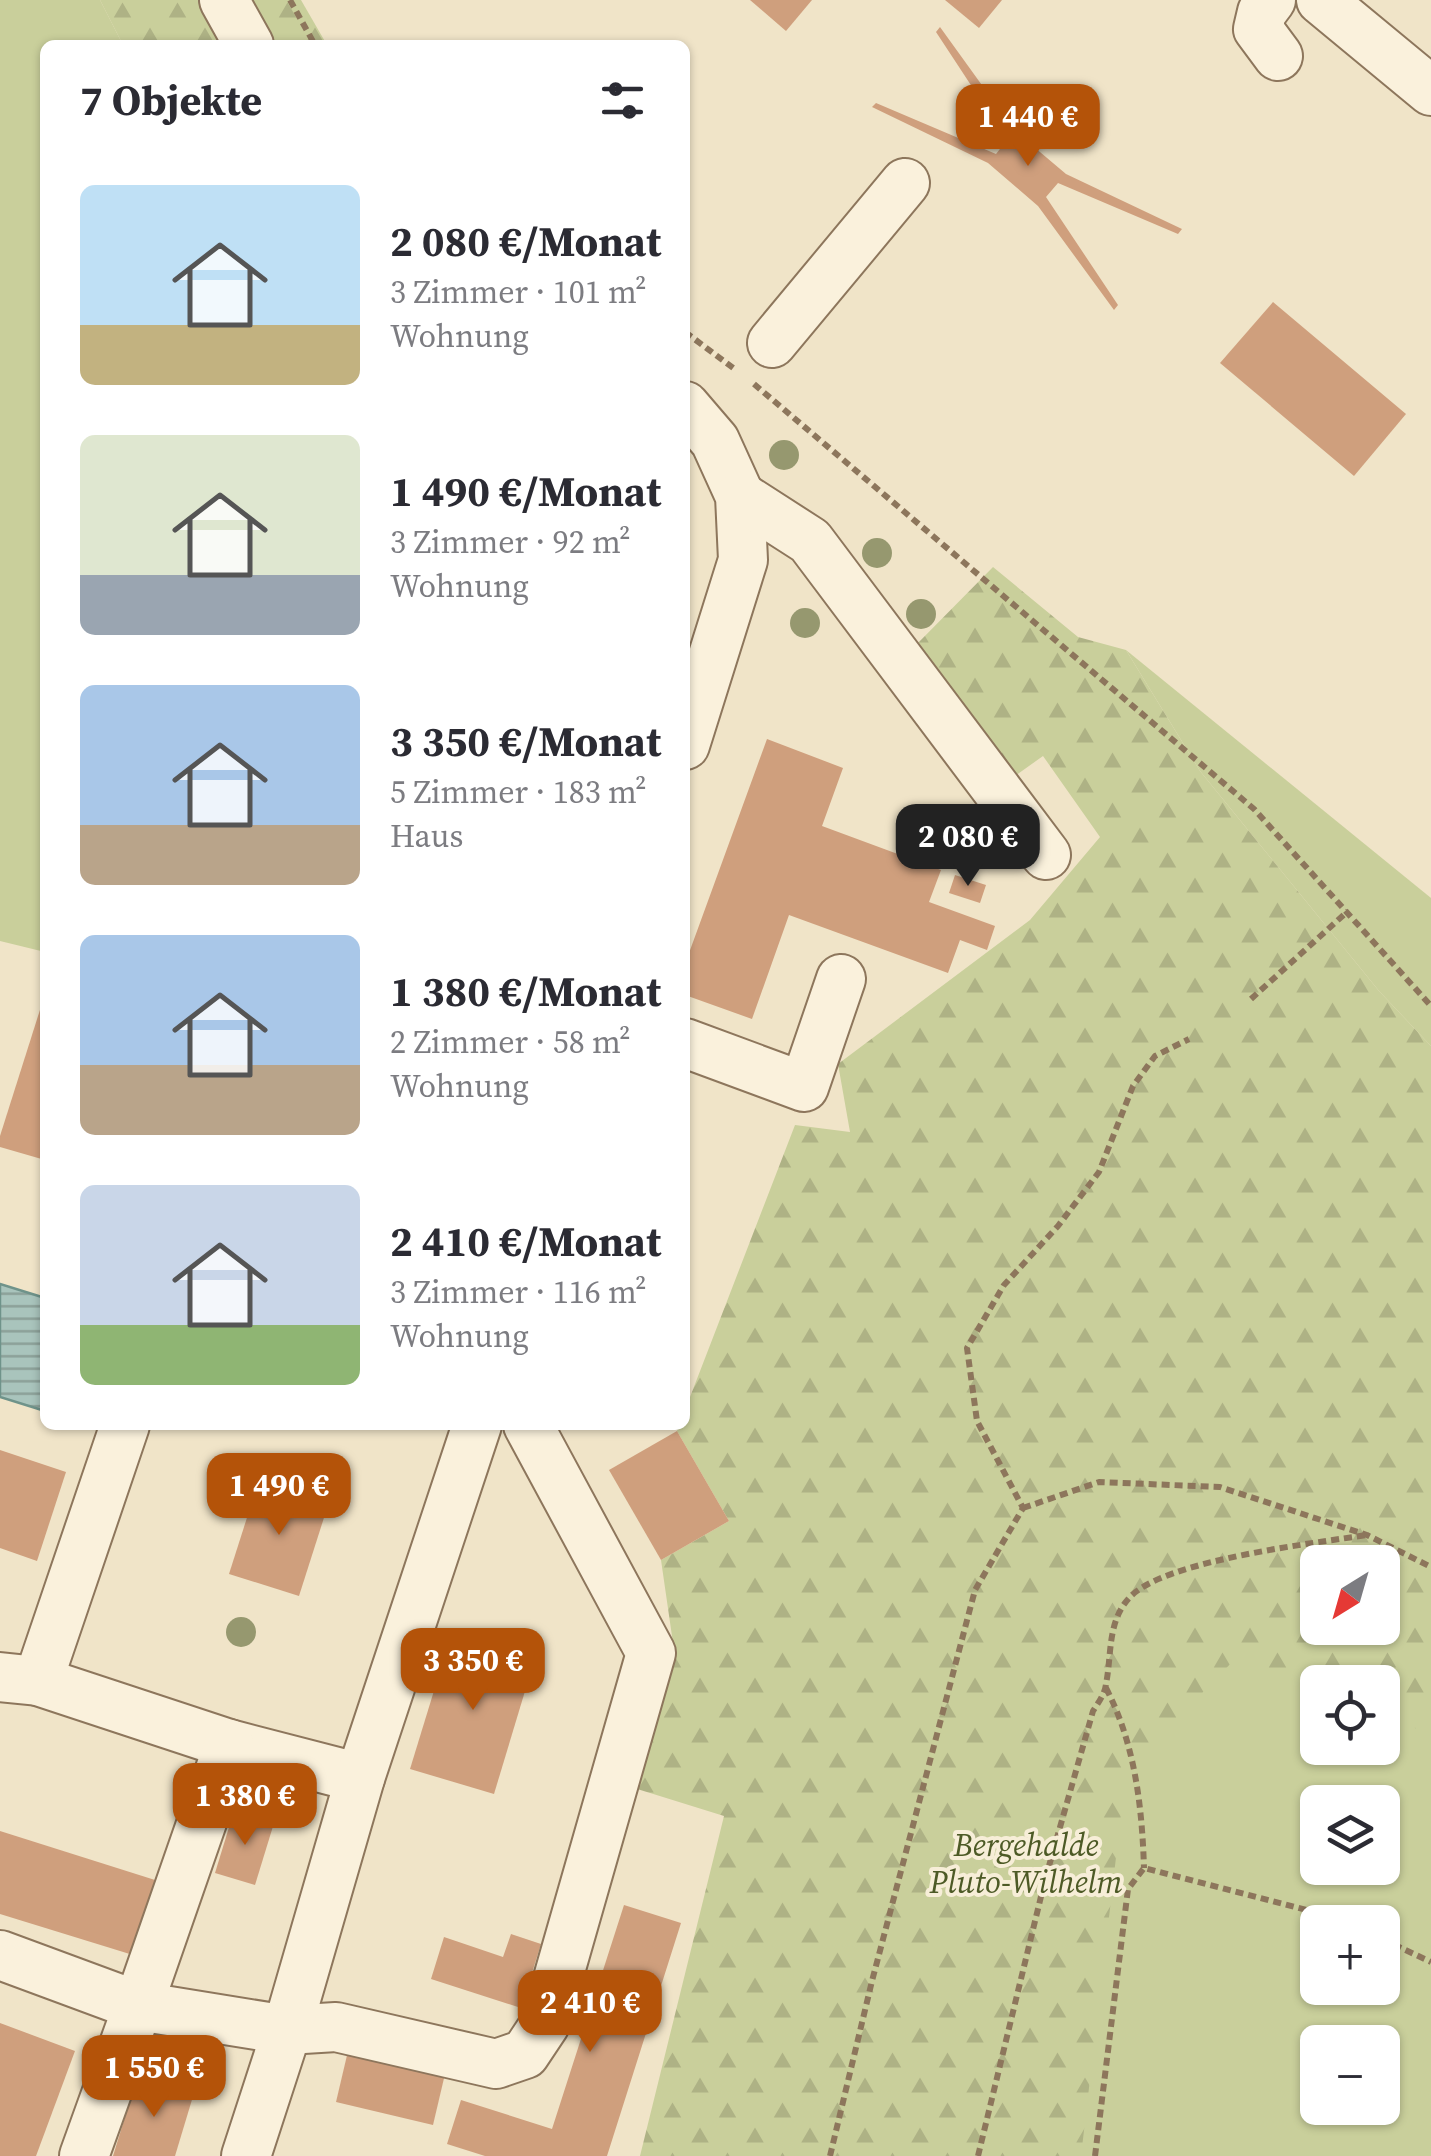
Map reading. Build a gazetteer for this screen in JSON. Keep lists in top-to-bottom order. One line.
{"parks":["Bergehalde Pluto-Wilhelm"],"north":"bottom left","page":{"heading":"7 Objekte","price":["1 440 €","2 080 €","1 490 €","3 350 €","1 380 €","2 410 €","1 550 €"],"list":[{"name":"2 080 €/Monat","note":"3 Zimmer · 101 m² · Wohnung"},{"name":"1 490 €/Monat","note":"3 Zimmer · 92 m² · Wohnung"},{"name":"3 350 €/Monat","note":"5 Zimmer · 183 m² · Haus"},{"name":"1 380 €/Monat","note":"2 Zimmer · 58 m² · Wohnung"},{"name":"2 410 €/Monat","note":"3 Zimmer · 116 m² · Wohnung"}],"map_buttons":["+","−"]}}
